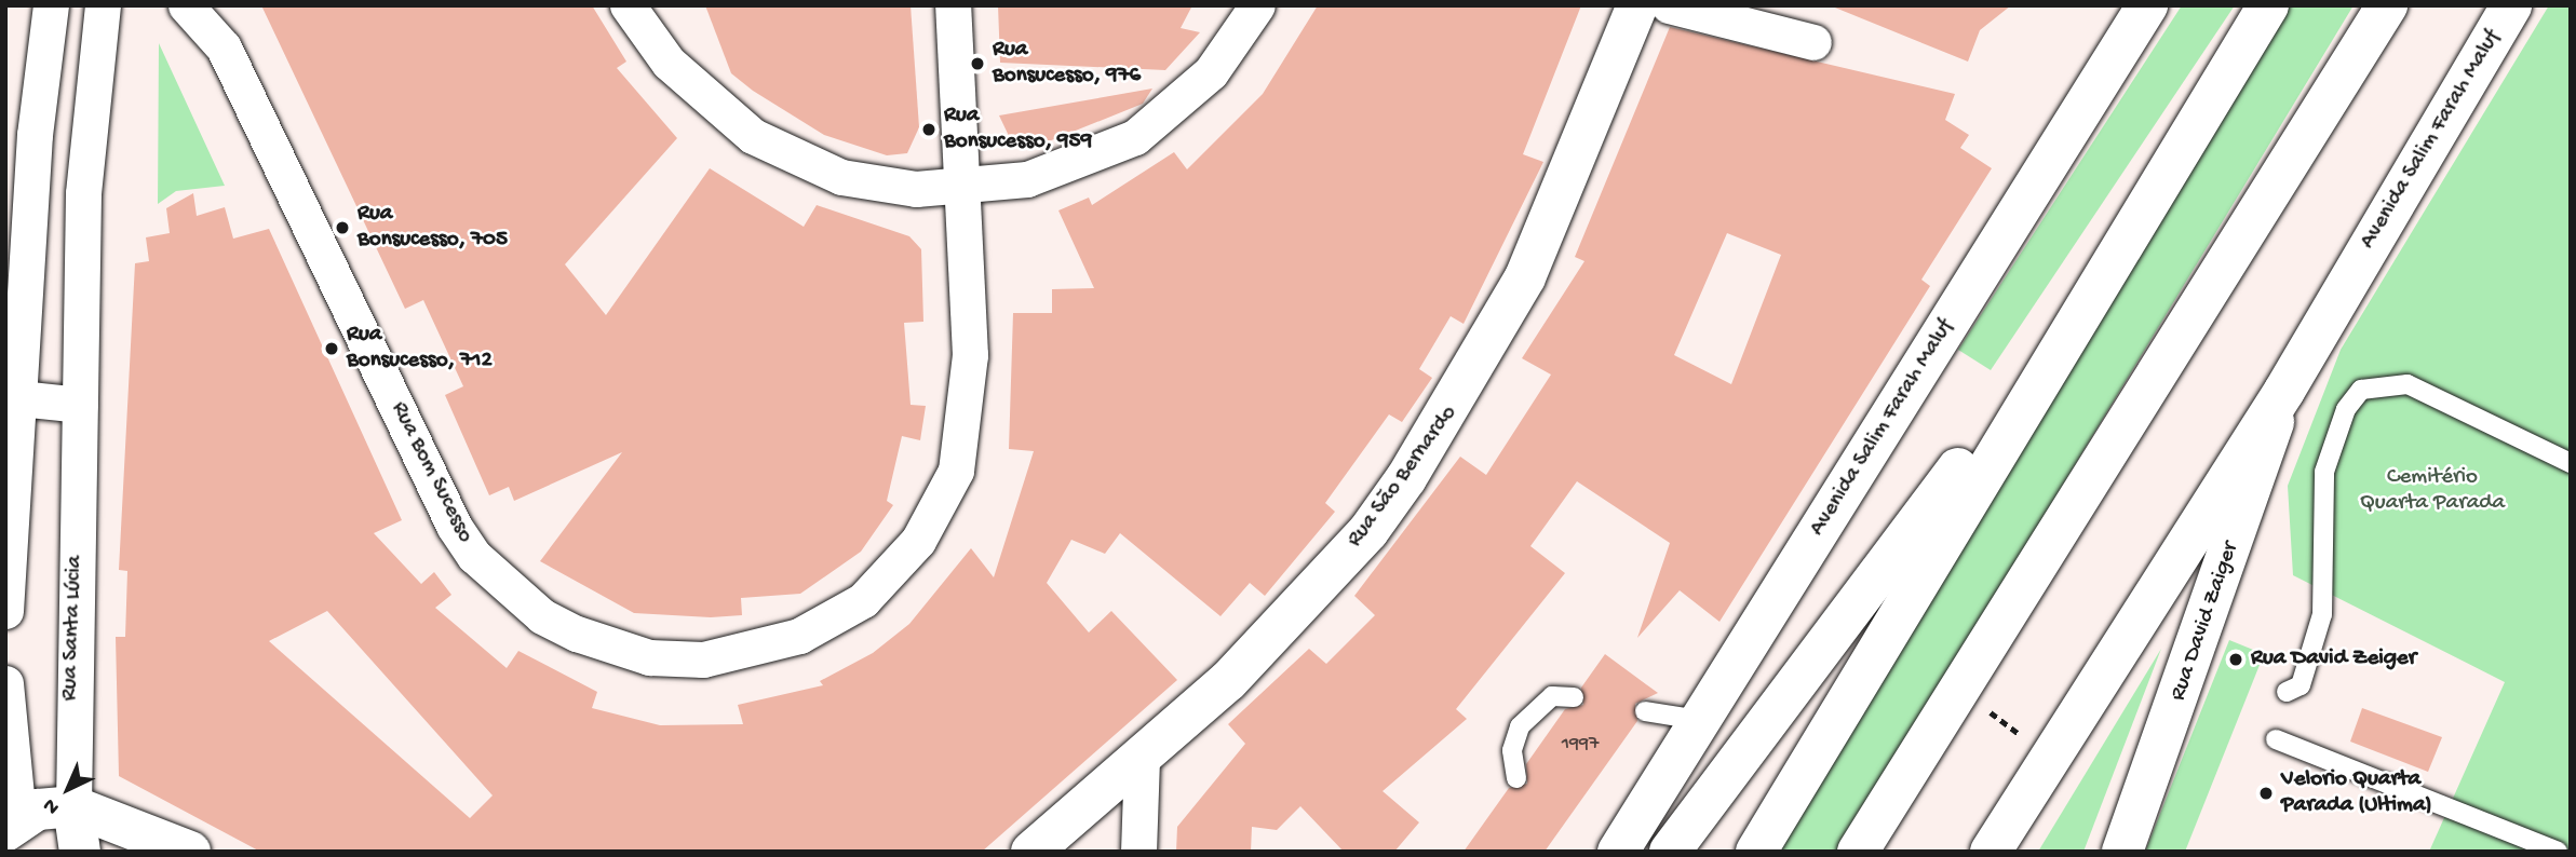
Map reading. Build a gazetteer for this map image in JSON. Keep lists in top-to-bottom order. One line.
{"streets":{"main road":["Avenida Salim Farah Maluf","Rua São Bernardo","Rua David Zaiger","Rua Santa Lúcia"],"street":["Rua Bom Sucesso"]},"crossings":[["Avenida Salim Farah Maluf","Rua David Zaiger"]],"parks":["Cemitério Quarta Parada"],"places":["Rua Bonsucesso, 976","Rua Bonsucesso, 959","Rua Bonsucesso, 705","Rua Bonsucesso, 712","Rua David Zeiger","Velorio Quarta Parada (Ultima)"],"house_numbers":["1997"],"north":"bottom left"}
